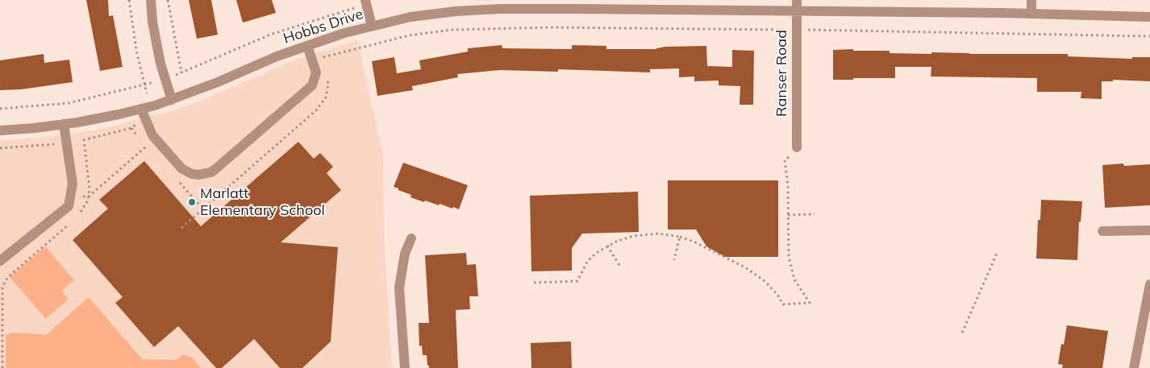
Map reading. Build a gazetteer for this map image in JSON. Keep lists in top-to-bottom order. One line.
{"streets":{"street":["Hobbs Drive","Ranser Road"]},"crossings":[["Hobbs Drive","Ranser Road"]],"places":["Marlatt Elementary School"]}
